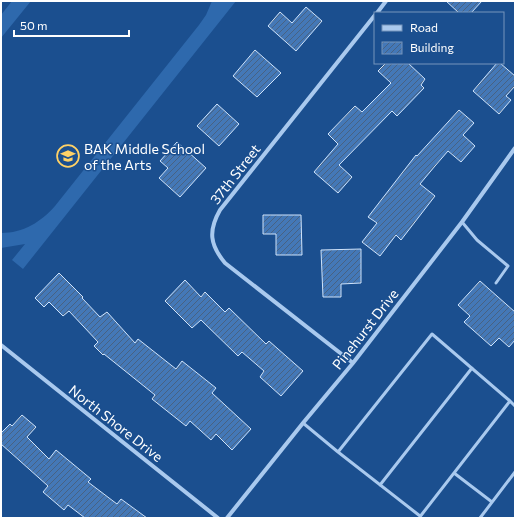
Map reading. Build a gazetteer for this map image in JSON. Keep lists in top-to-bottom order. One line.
{"streets":{"street":["37th Street","Pinehurst Drive","North Shore Drive"]},"crossings":[["37th Street","Pinehurst Drive"]],"places":{"school or university":["BAK Middle School of the Arts"]},"legend":["Road","Building"],"scale_bar":"50 m"}
